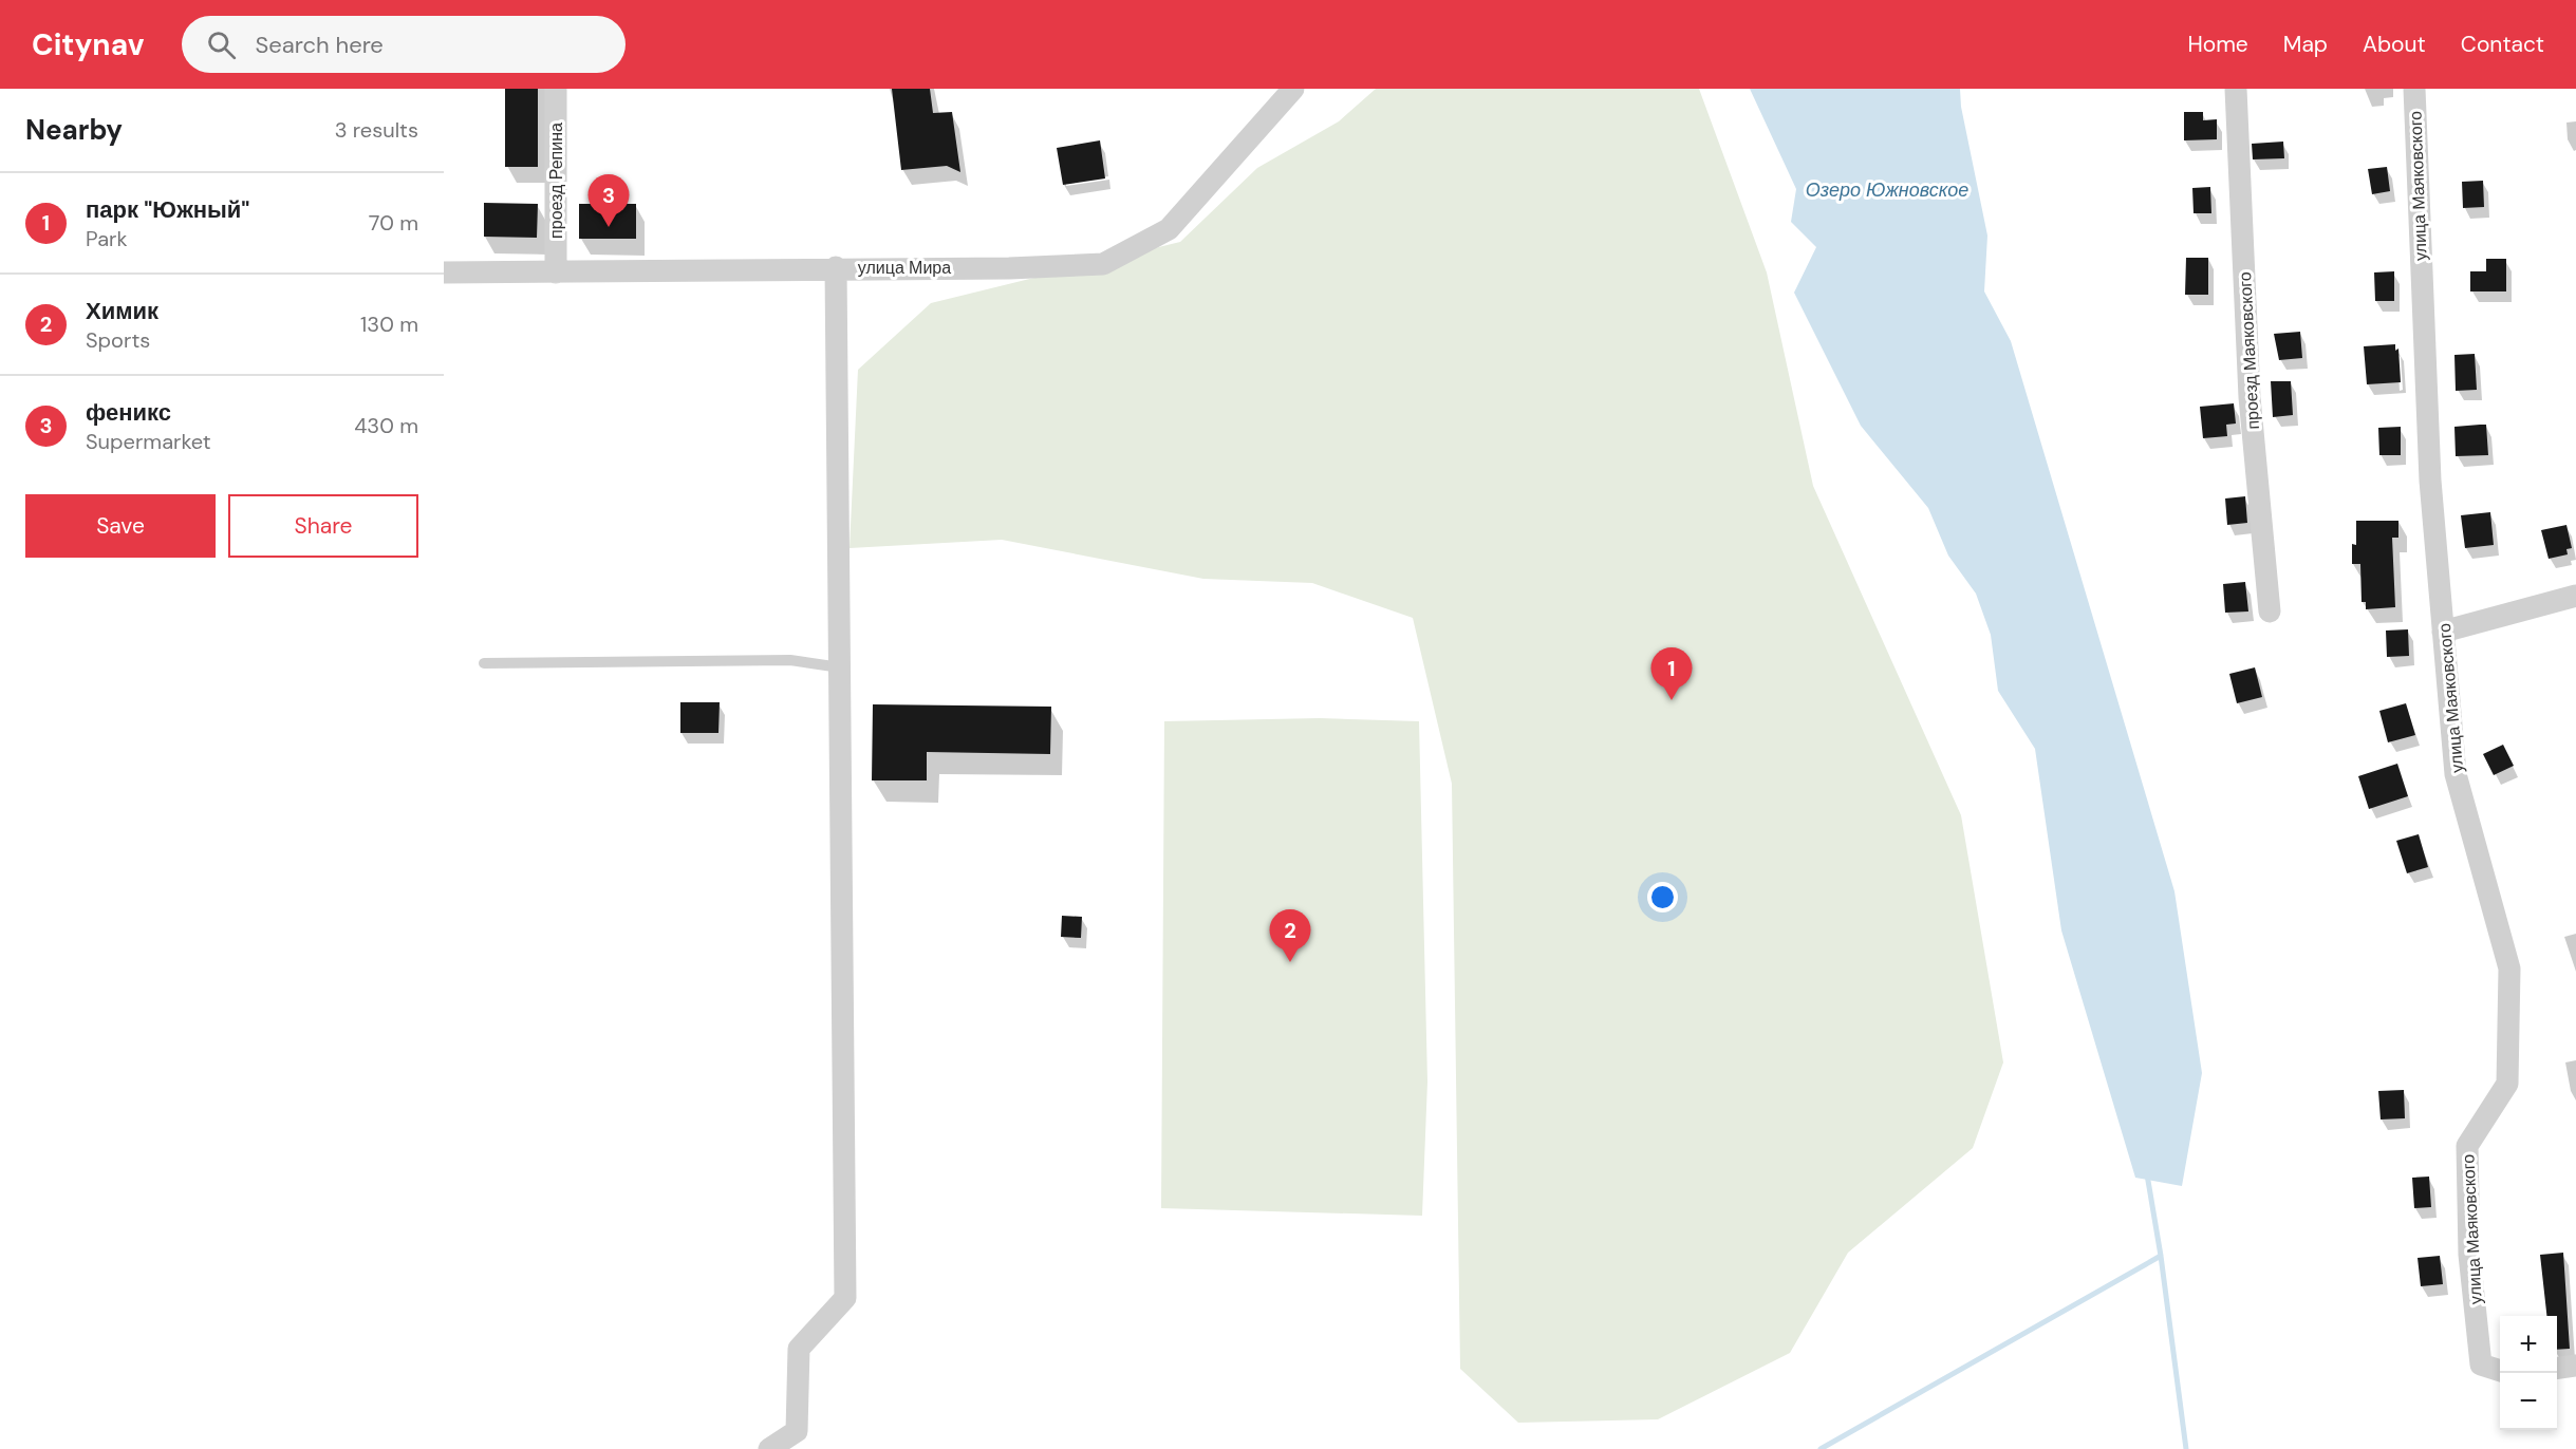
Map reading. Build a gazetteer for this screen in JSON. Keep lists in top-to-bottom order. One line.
{"streets":{"street":["проезд Репина","улица Маяковского","улица Мира","проезд Маяковского"]},"crossings":[["проезд Репина","улица Мира"]],"water":["Озеро Южновское"],"page":{"header":"Citynav","search":"Search here","nav":["Home","Map","About","Contact"],"heading":["Nearby","3 results"],"list":[{"mark":"1","name":"парк \"Южный\"","note":"Park","value":"70 m"},{"mark":"2","name":"Химик","note":"Sports","value":"130 m"},{"mark":"3","name":"феникс","note":"Supermarket","value":"430 m"}],"pins":["3","1","2"],"buttons":["Save","Share"],"map_buttons":["+","−"]}}
